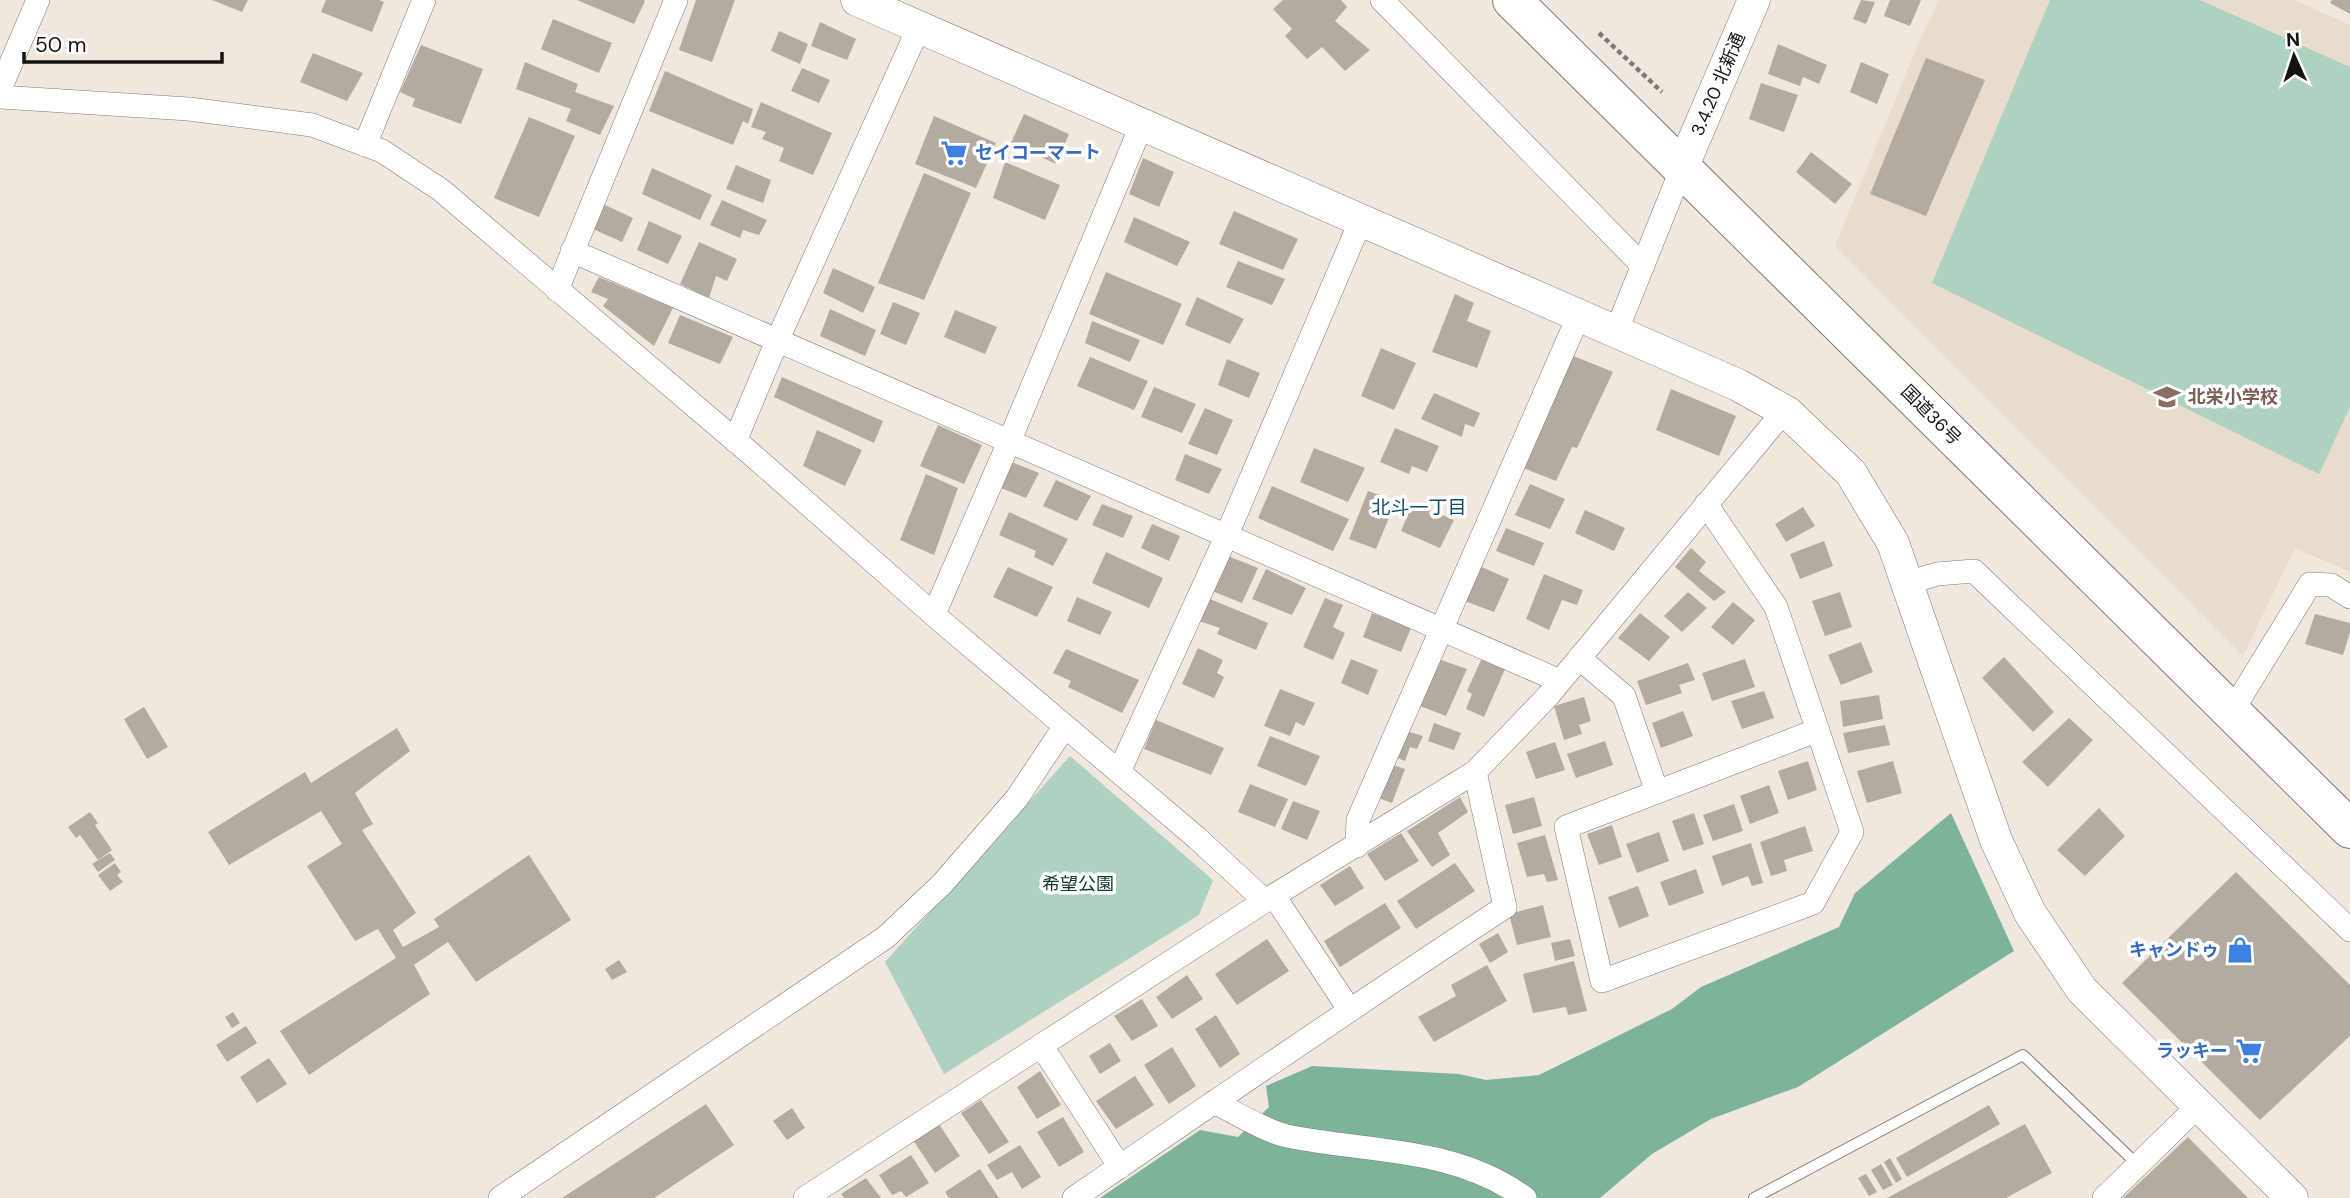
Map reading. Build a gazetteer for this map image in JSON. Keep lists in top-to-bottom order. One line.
{"streets":{"highway":["国道36号"],"street":["3.4.20 北新通"]},"crossings":[["3.4.20 北新通","国道36号"]],"districts":["北斗一丁目"],"parks":["希望公園"],"places":{"supermarket":["セイコーマート","ラッキー"],"school or university":["北栄小学校"],"shop":["キャンドゥ"]},"scale_bar":"50 m","north":"top"}
